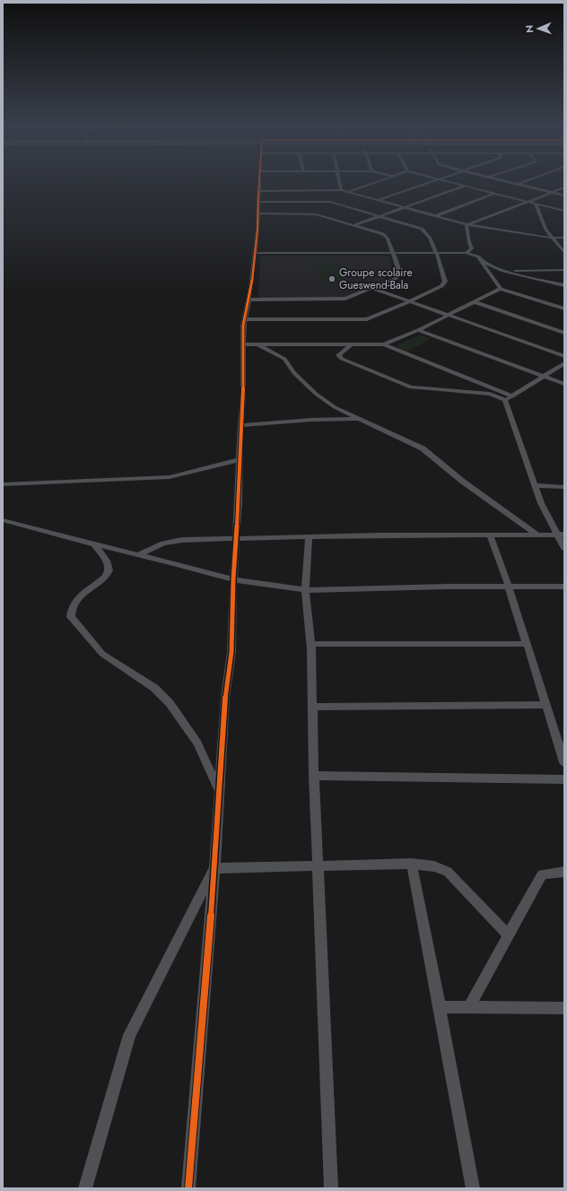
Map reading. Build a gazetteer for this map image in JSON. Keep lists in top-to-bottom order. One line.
{"places":["Groupe scolaire Gueswend-Bala"],"north":"left"}
